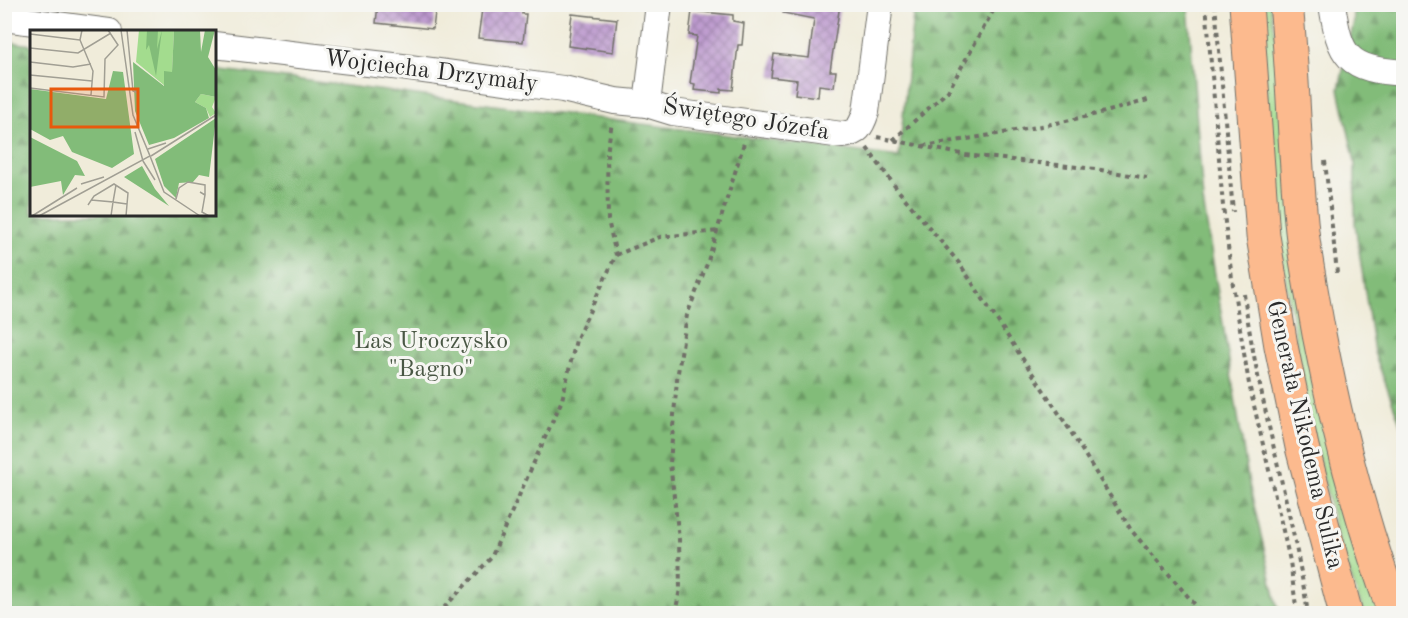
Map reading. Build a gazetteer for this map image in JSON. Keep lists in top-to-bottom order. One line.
{"streets":{"highway":["Generała Nikodema Sulika"],"street":["Wojciecha Drzymały","Świętego Józefa"]},"crossings":[["Wojciecha Drzymały","Świętego Józefa"]],"parks":["Las Uroczysko \"Bagno\""]}
